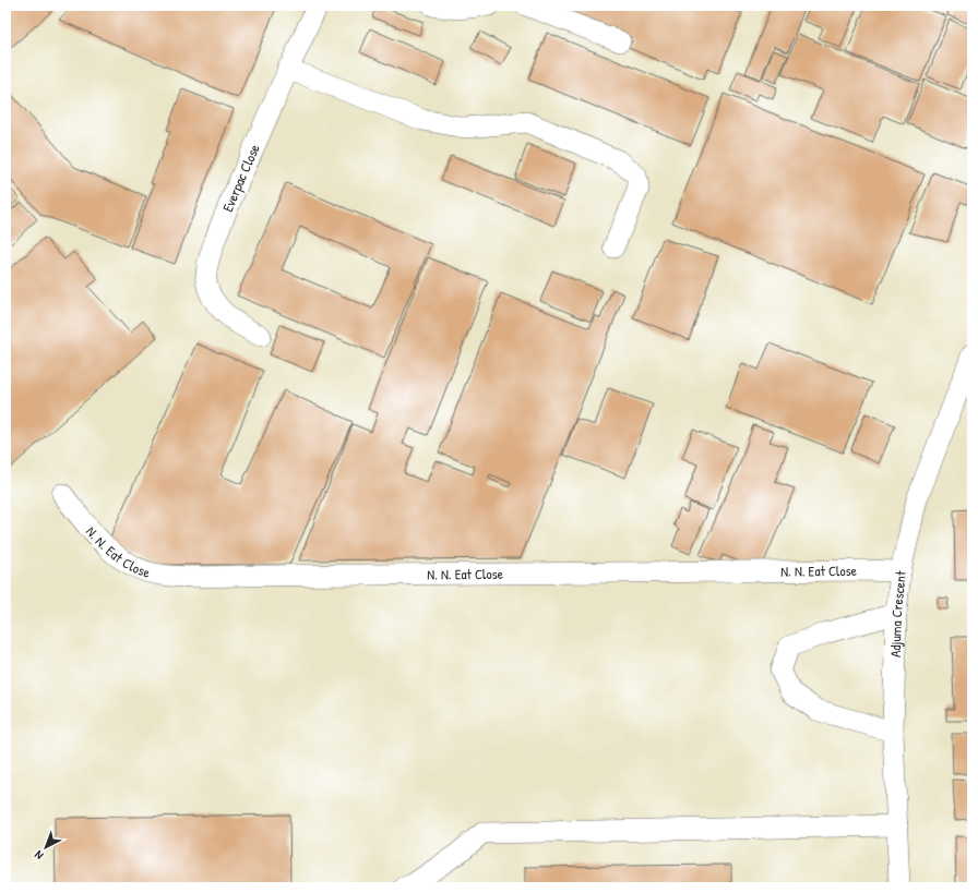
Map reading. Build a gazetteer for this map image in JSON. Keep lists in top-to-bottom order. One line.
{"streets":{"lane":["Everpac Close","N. N. Eat Close","Adjuma Crescent"]},"crossings":[["N. N. Eat Close","Adjuma Crescent"]],"north":"bottom left"}
